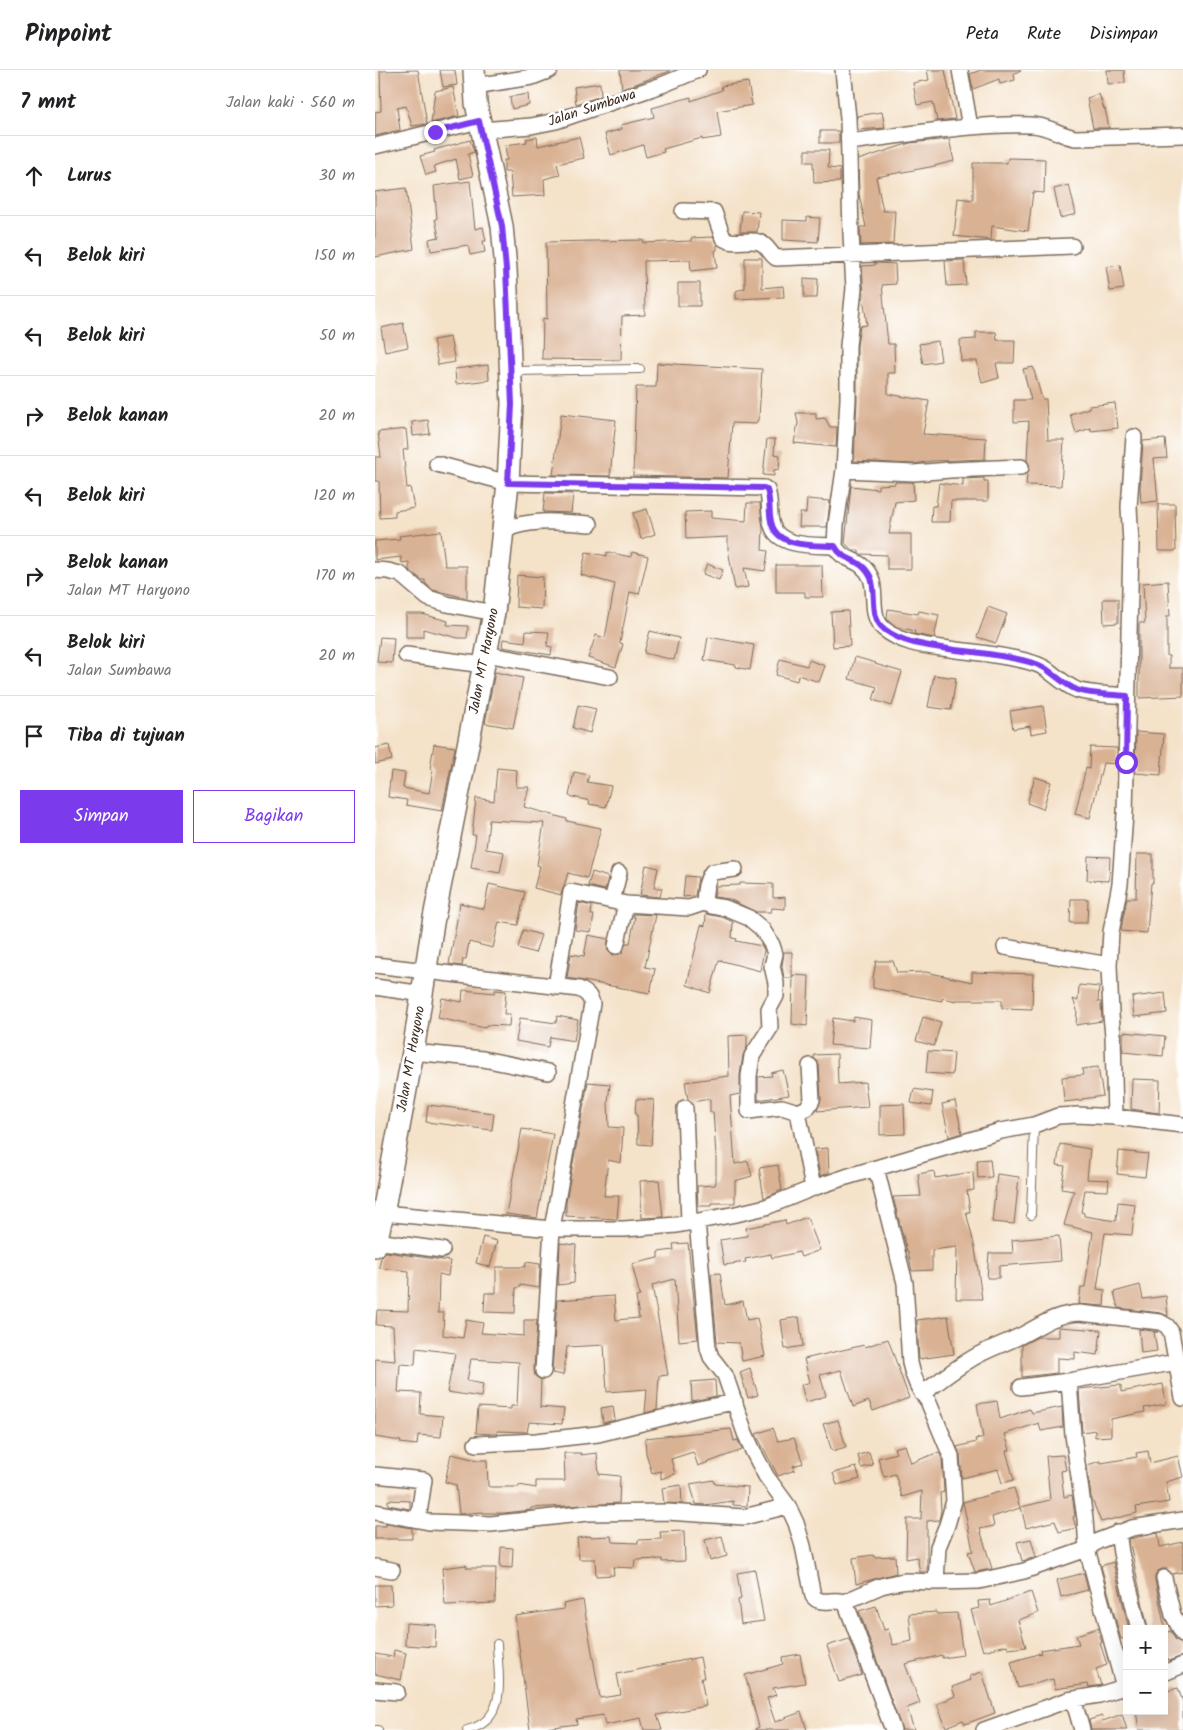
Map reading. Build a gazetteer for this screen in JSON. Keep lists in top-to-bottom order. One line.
{"streets":{"main road":["Jalan MT Haryono"],"street":["Jalan Sumbawa"]},"crossings":[["Jalan Sumbawa","Jalan MT Haryono"]],"page":{"header":"Pinpoint","nav":["Peta","Rute","Disimpan"],"heading":["7 mnt","Jalan kaki · 560 m"],"list":[["Lurus","30 m"],["Belok kiri","150 m"],["Belok kiri","50 m"],["Belok kanan","20 m"],["Belok kiri","120 m"],["Belok kanan","Jalan MT Haryono","170 m"],["Belok kiri","Jalan Sumbawa","20 m"],"Tiba di tujuan"],"buttons":["Simpan","Bagikan"],"map_buttons":["+","−"]}}
